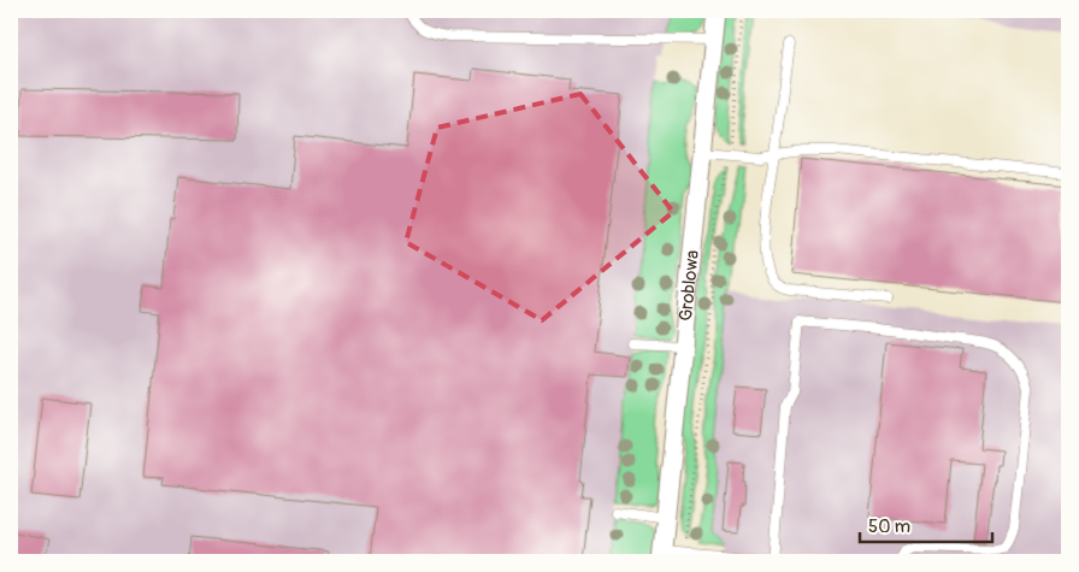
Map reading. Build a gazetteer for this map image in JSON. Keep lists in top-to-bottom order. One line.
{"streets":{"street":["Groblowa"]},"scale_bar":"50 m"}
